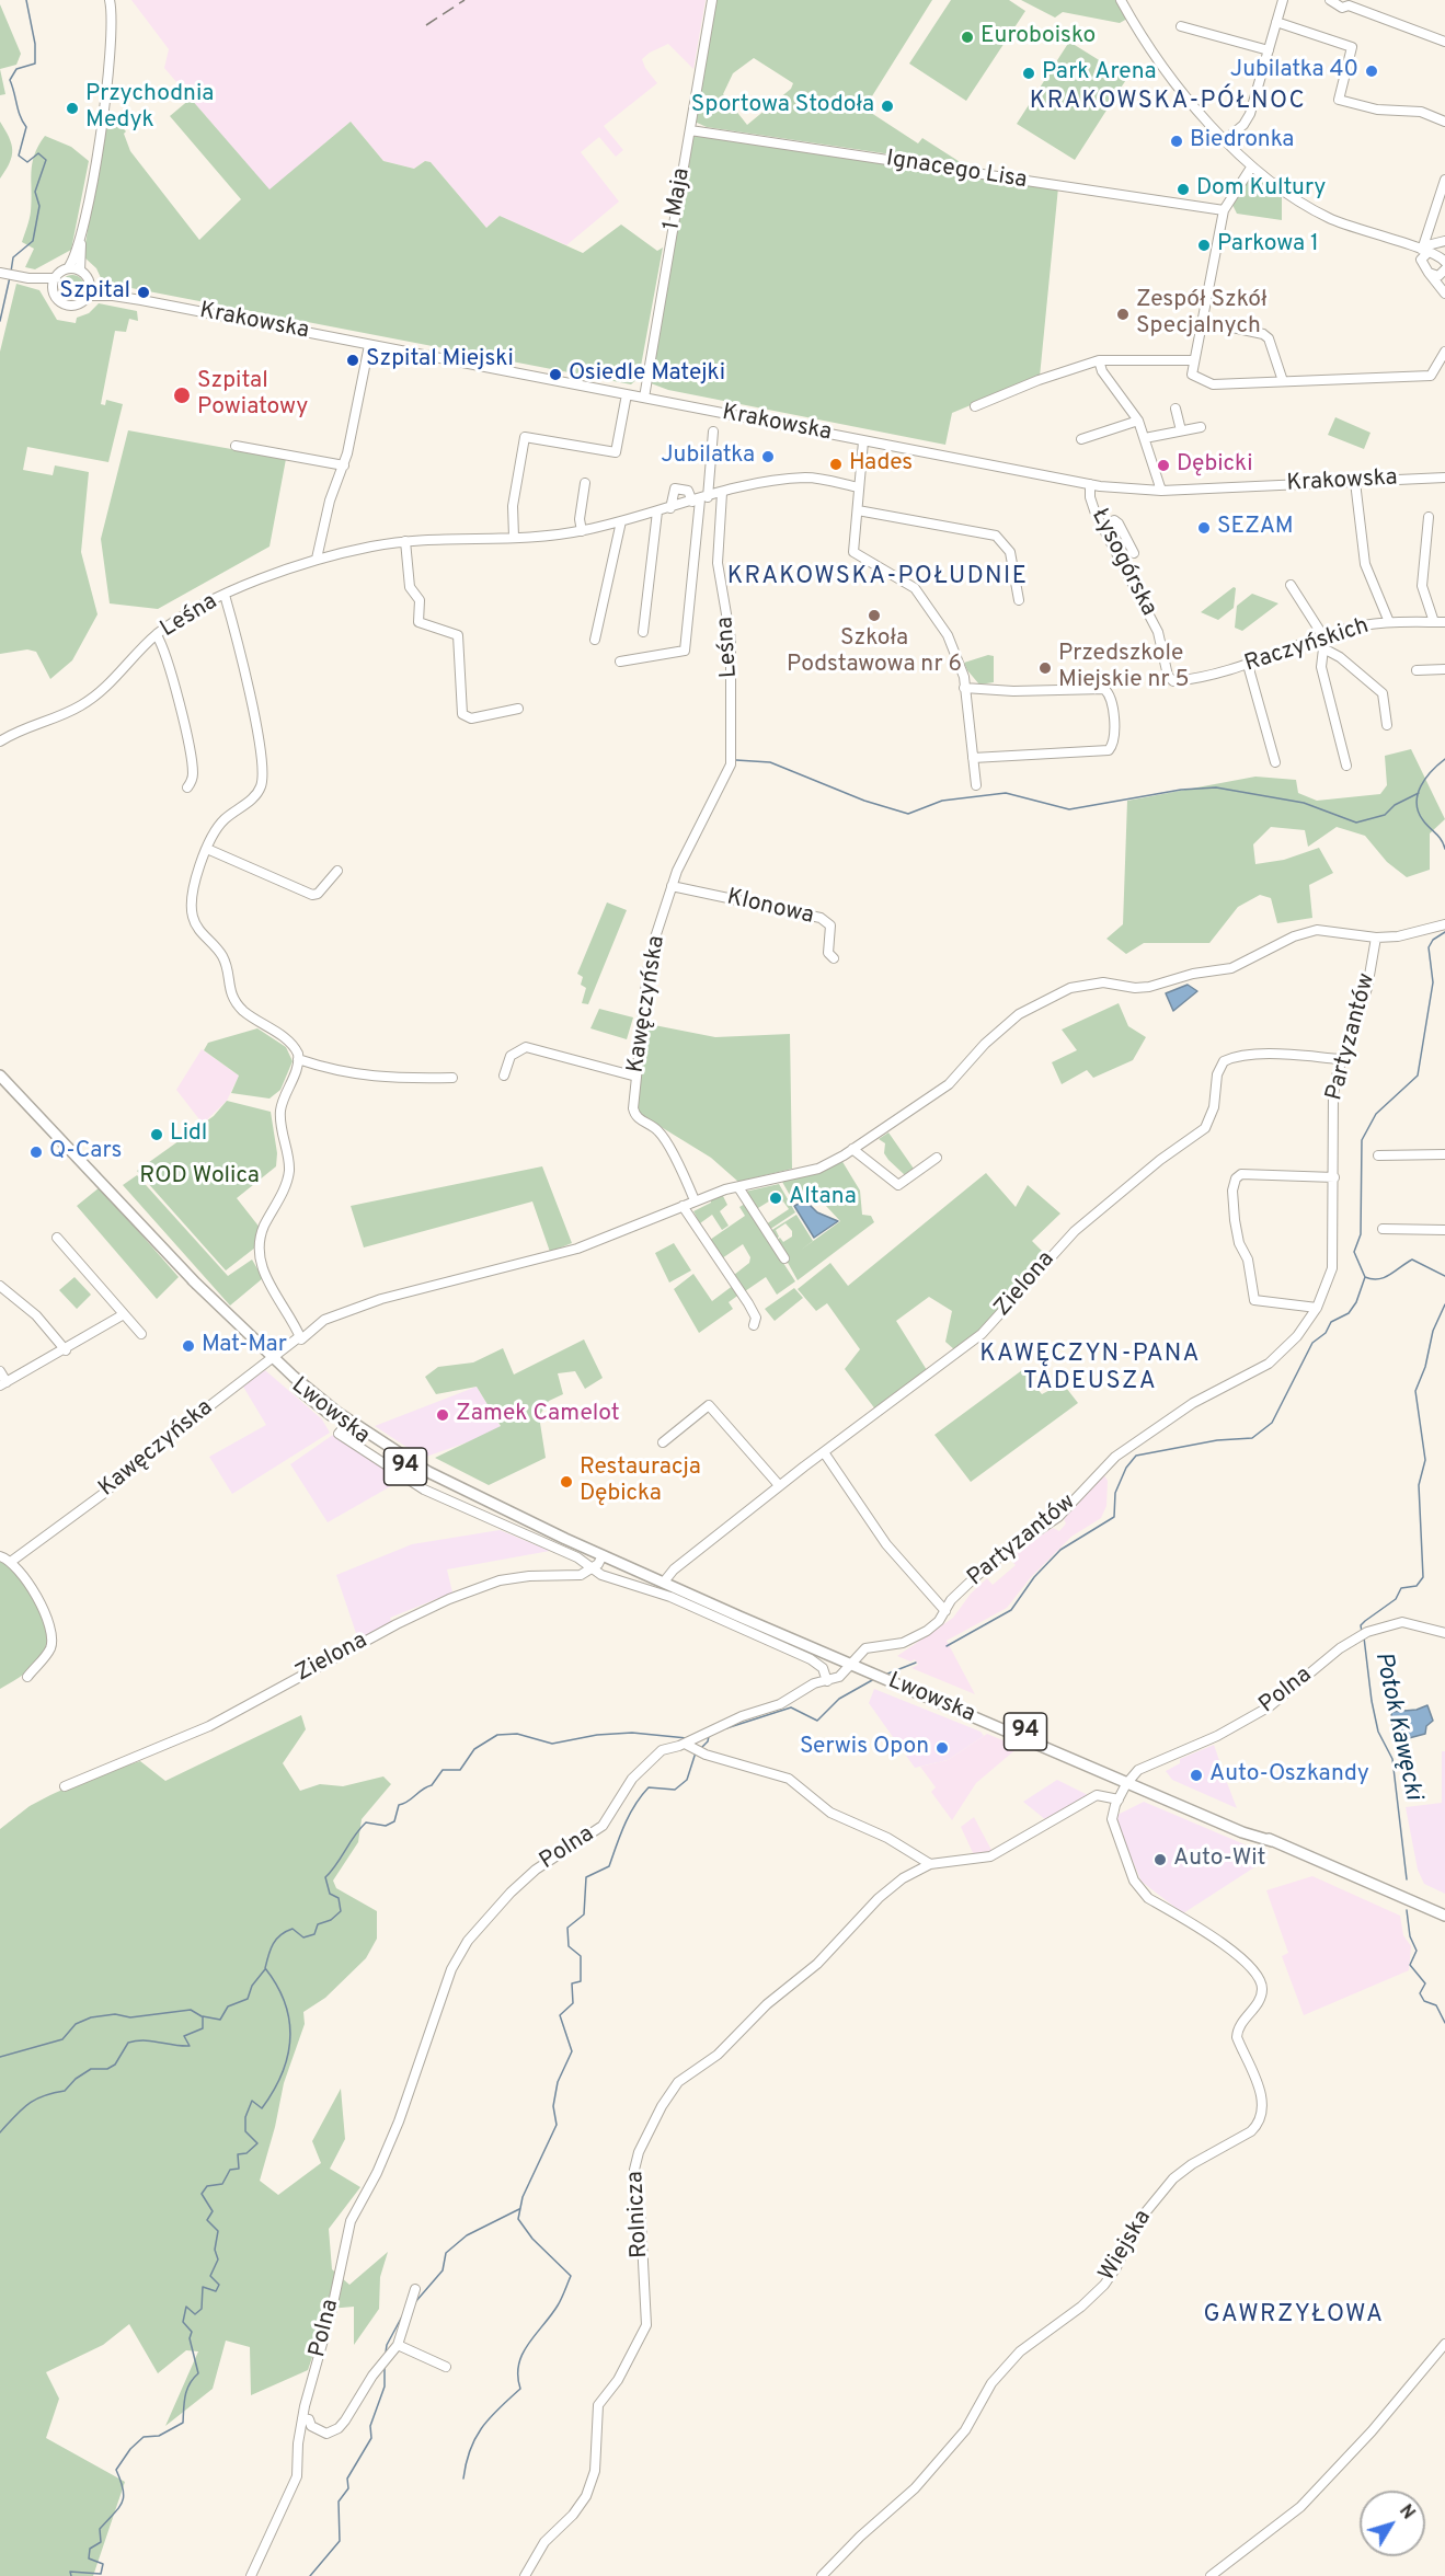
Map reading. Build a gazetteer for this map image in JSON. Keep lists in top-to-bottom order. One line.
{"streets":{"main road":["Lwowska","94"],"street":["Ignacego Lisa","1 Maja","Krakowska","Łysogórska","Leśna","Raczyńskich","Klonowa","Kawęczyńska","Partyzantów","Zielona","Polna","Rolnicza","Wiejska"]},"crossings":[["Ignacego Lisa","1 Maja"],["1 Maja","Krakowska"],["Krakowska","Łysogórska"],["Łysogórska","Raczyńskich"],["Leśna","Kawęczyńska"],["Klonowa","Kawęczyńska"],["Kawęczyńska","Partyzantów"],["Kawęczyńska","Lwowska"],["Partyzantów","Zielona"],["Partyzantów","Lwowska"],["Partyzantów","Polna"],["Zielona","Lwowska"],["Lwowska","Polna"],["Lwowska","Wiejska"],["Polna","Wiejska"]],"districts":["KRAKOWSKA-PÓŁNOC","KRAKOWSKA-POŁUDNIE","KAWĘCZYN-PANA TADEUSZA","GAWRZYŁOWA"],"water":["Potok Kawęcki"],"parks":["ROD Wolica"],"places":["Euroboisko","Jubilatka 40","Park Arena","Sportowa Stodoła","Przychodnia Medyk","Biedronka","Dom Kultury","Parkowa 1","Szpital","Zespół Szkół Specjalnych","Szpital Miejski","Osiedle Matejki","Szpital Powiatowy","Jubilatka","Hades","Dębicki","SEZAM","Szkoła Podstawowa nr 6","Przedszkole Miejskie nr 5","Lidl","Q-Cars","Altana","Mat-Mar","Zamek Camelot","Restauracja Dębicka","Serwis Opon","Auto-Oszkandy","Auto-Wit"],"north":"top right"}
